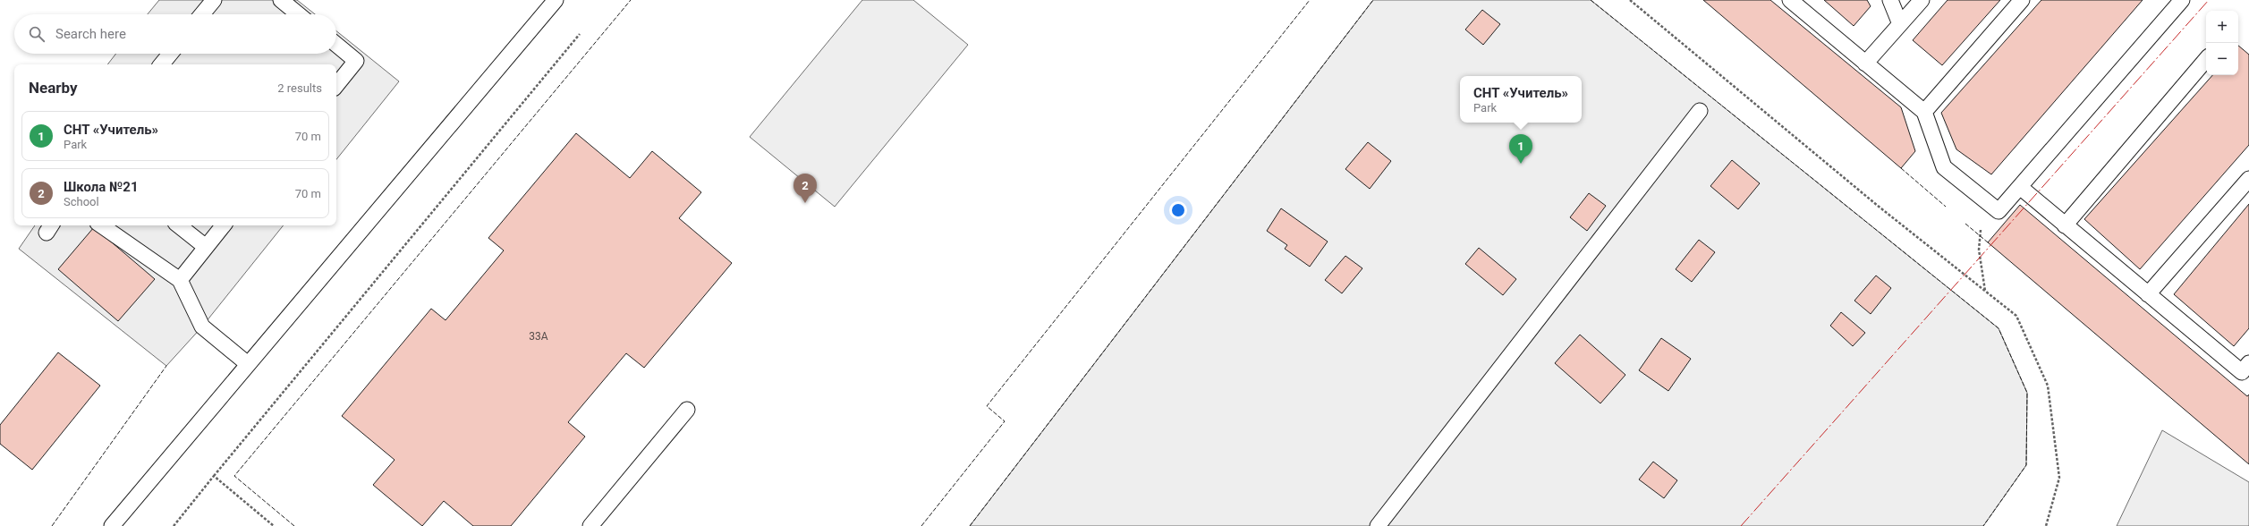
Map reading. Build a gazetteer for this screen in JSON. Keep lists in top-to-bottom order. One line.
{"house_numbers":["33А"],"page":{"map_buttons":["+","−"],"search":"Search here","heading":["Nearby","2 results"],"popup":["СНТ «Учитель»","Park"],"list":[{"mark":"1","name":"СНТ «Учитель»","note":"Park","value":"70 m"},{"mark":"2","name":"Школа №21","note":"School","value":"70 m"}],"pins":["1","2"]}}
